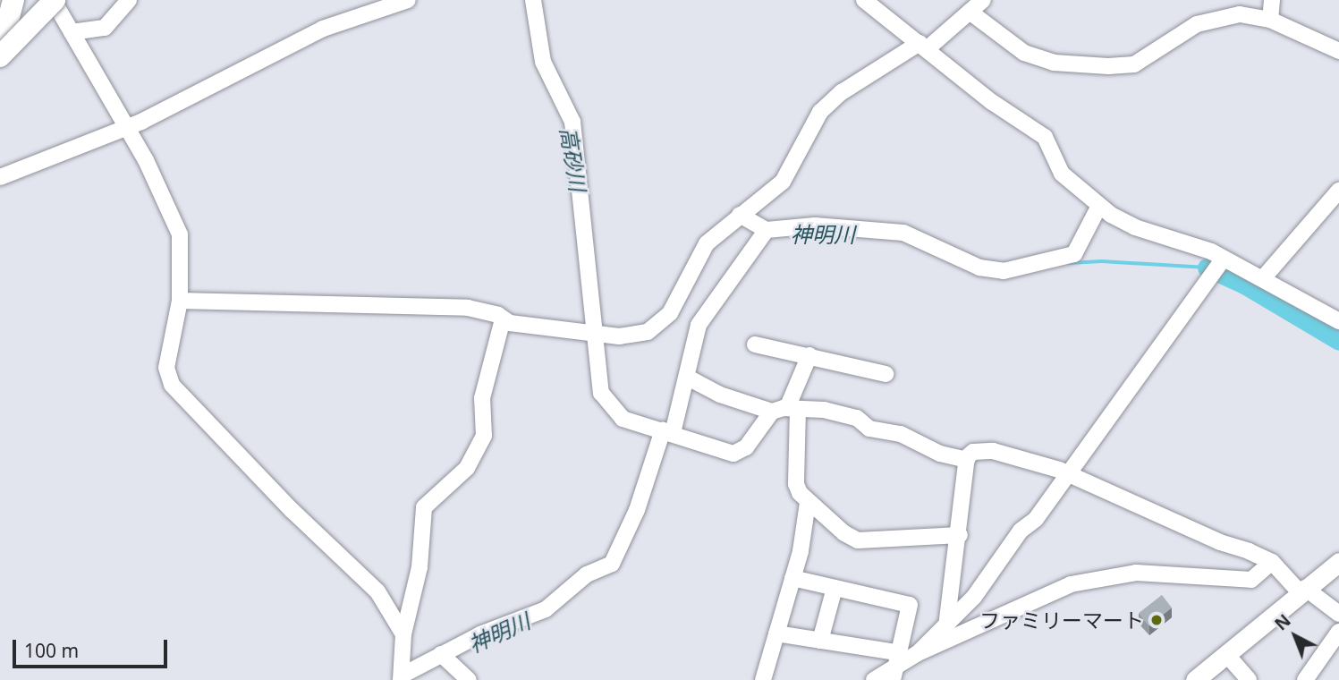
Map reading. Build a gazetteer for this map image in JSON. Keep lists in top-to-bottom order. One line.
{"water":["高砂川","神明川"],"places":["ファミリーマート"],"scale_bar":"100 m","north":"top left"}
